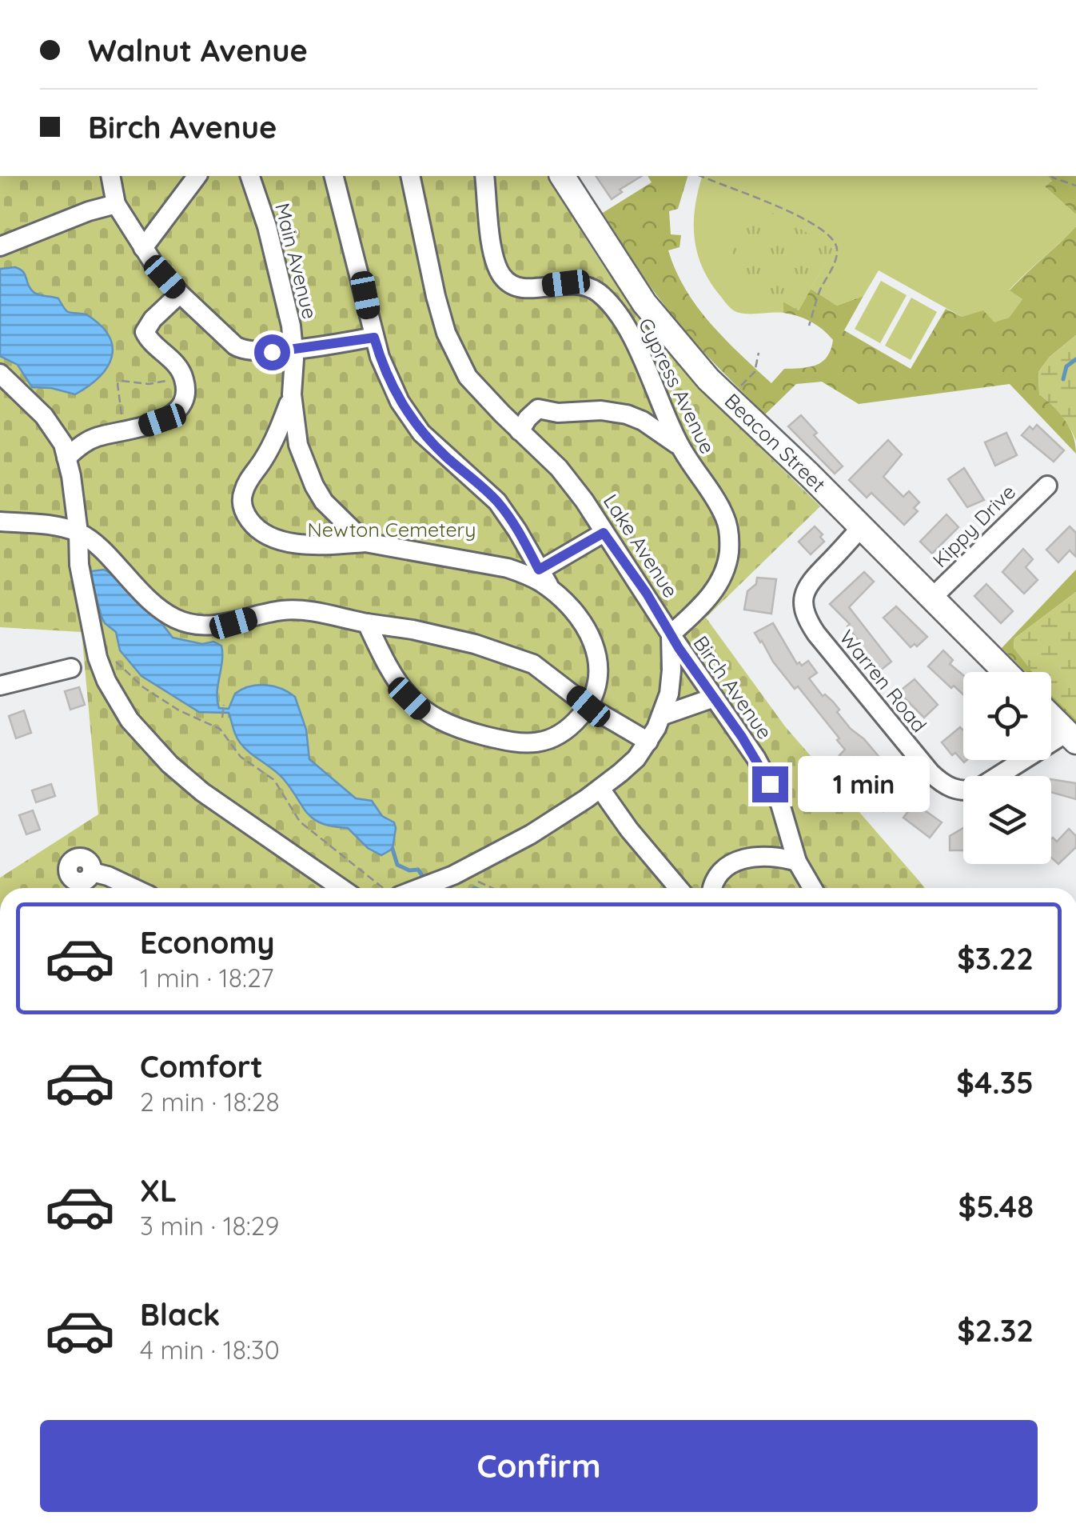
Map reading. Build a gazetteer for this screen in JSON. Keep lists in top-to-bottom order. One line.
{"streets":{"main road":["Beacon Street"],"street":["Main Avenue","Cypress Avenue","Kippy Drive","Lake Avenue","Warren Road","Birch Avenue"]},"crossings":[["Cypress Avenue","Lake Avenue"],["Cypress Avenue","Birch Avenue"],["Beacon Street","Kippy Drive"],["Beacon Street","Warren Road"],["Lake Avenue","Birch Avenue"]],"parks":["Newton Cemetery"],"page":{"banner":["Walnut Avenue","Birch Avenue"],"bubble":"1 min","list":[{"name":"Economy","note":"1 min · 18:27","value":"$3.22"},{"name":"Comfort","note":"2 min · 18:28","value":"$4.35"},{"name":"XL","note":"3 min · 18:29","value":"$5.48"},{"name":"Black","note":"4 min · 18:30","value":"$2.32"}],"buttons":"Confirm"}}
